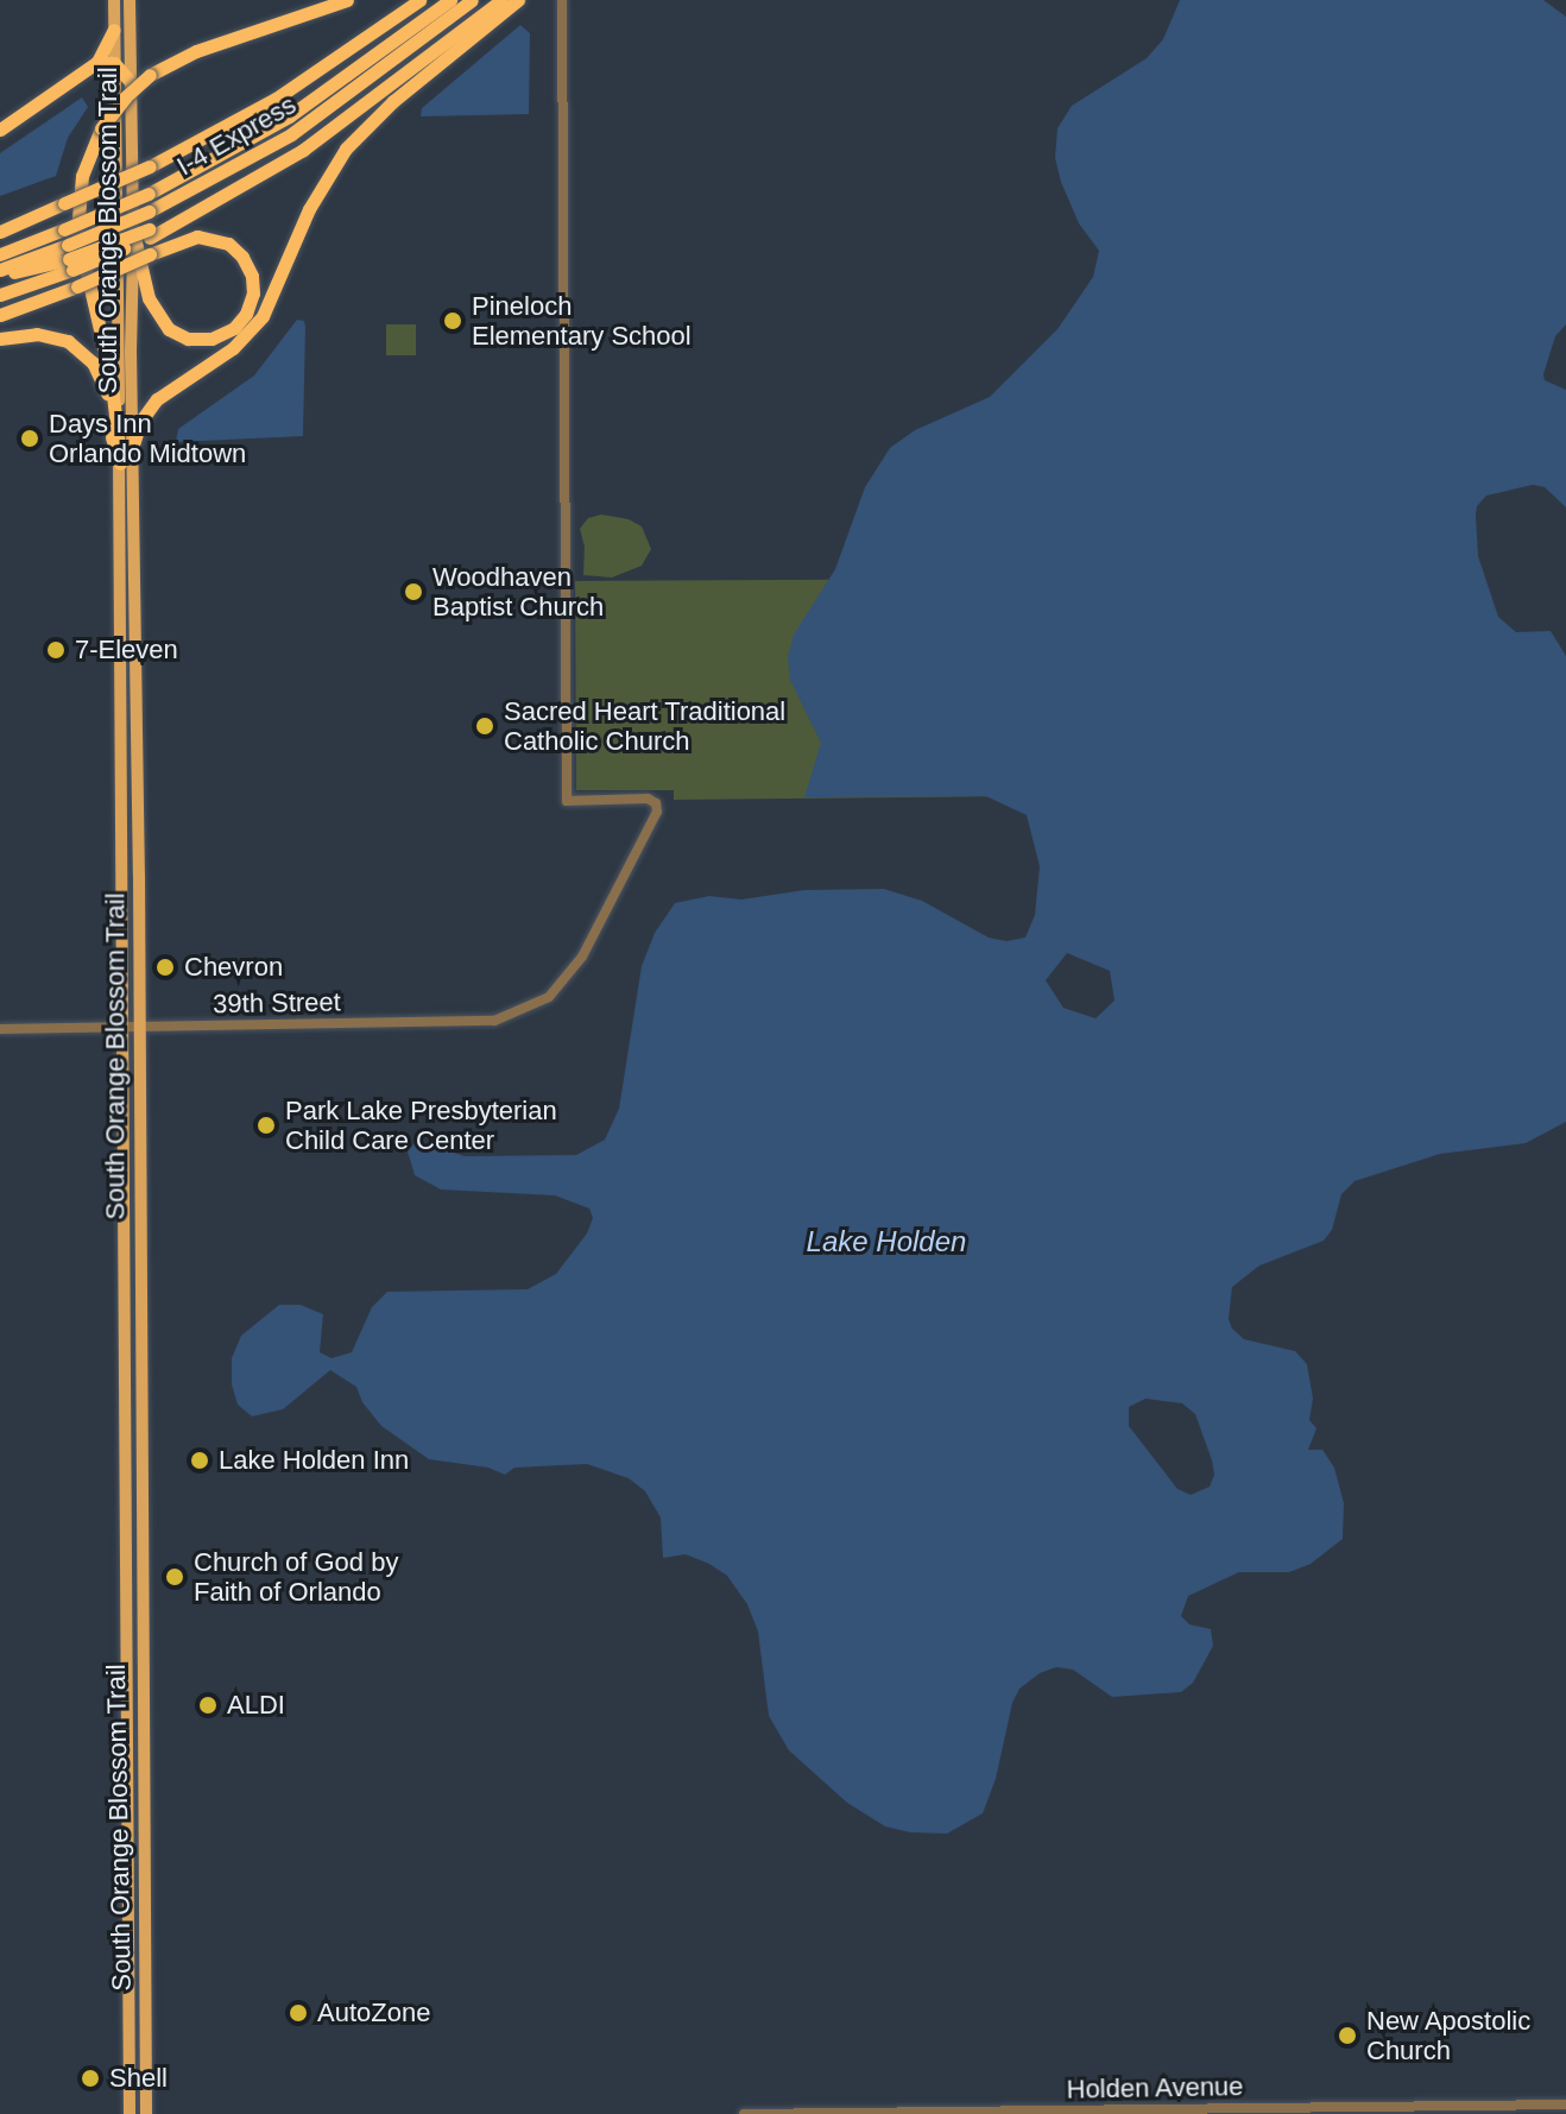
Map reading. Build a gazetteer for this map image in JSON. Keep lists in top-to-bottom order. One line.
{"streets":{"highway":["I-4 Express"],"main road":["South Orange Blossom Trail"],"street":["39th Street","Holden Avenue"]},"crossings":[["South Orange Blossom Trail","39th Street"]],"water":["Lake Holden"],"places":["Pineloch Elementary School","Days Inn Orlando Midtown","Woodhaven Baptist Church","7-Eleven","Sacred Heart Traditional Catholic Church","Chevron","Park Lake Presbyterian Child Care Center","Lake Holden Inn","Church of God by Faith of Orlando","ALDI","AutoZone","New Apostolic Church","Shell"]}
